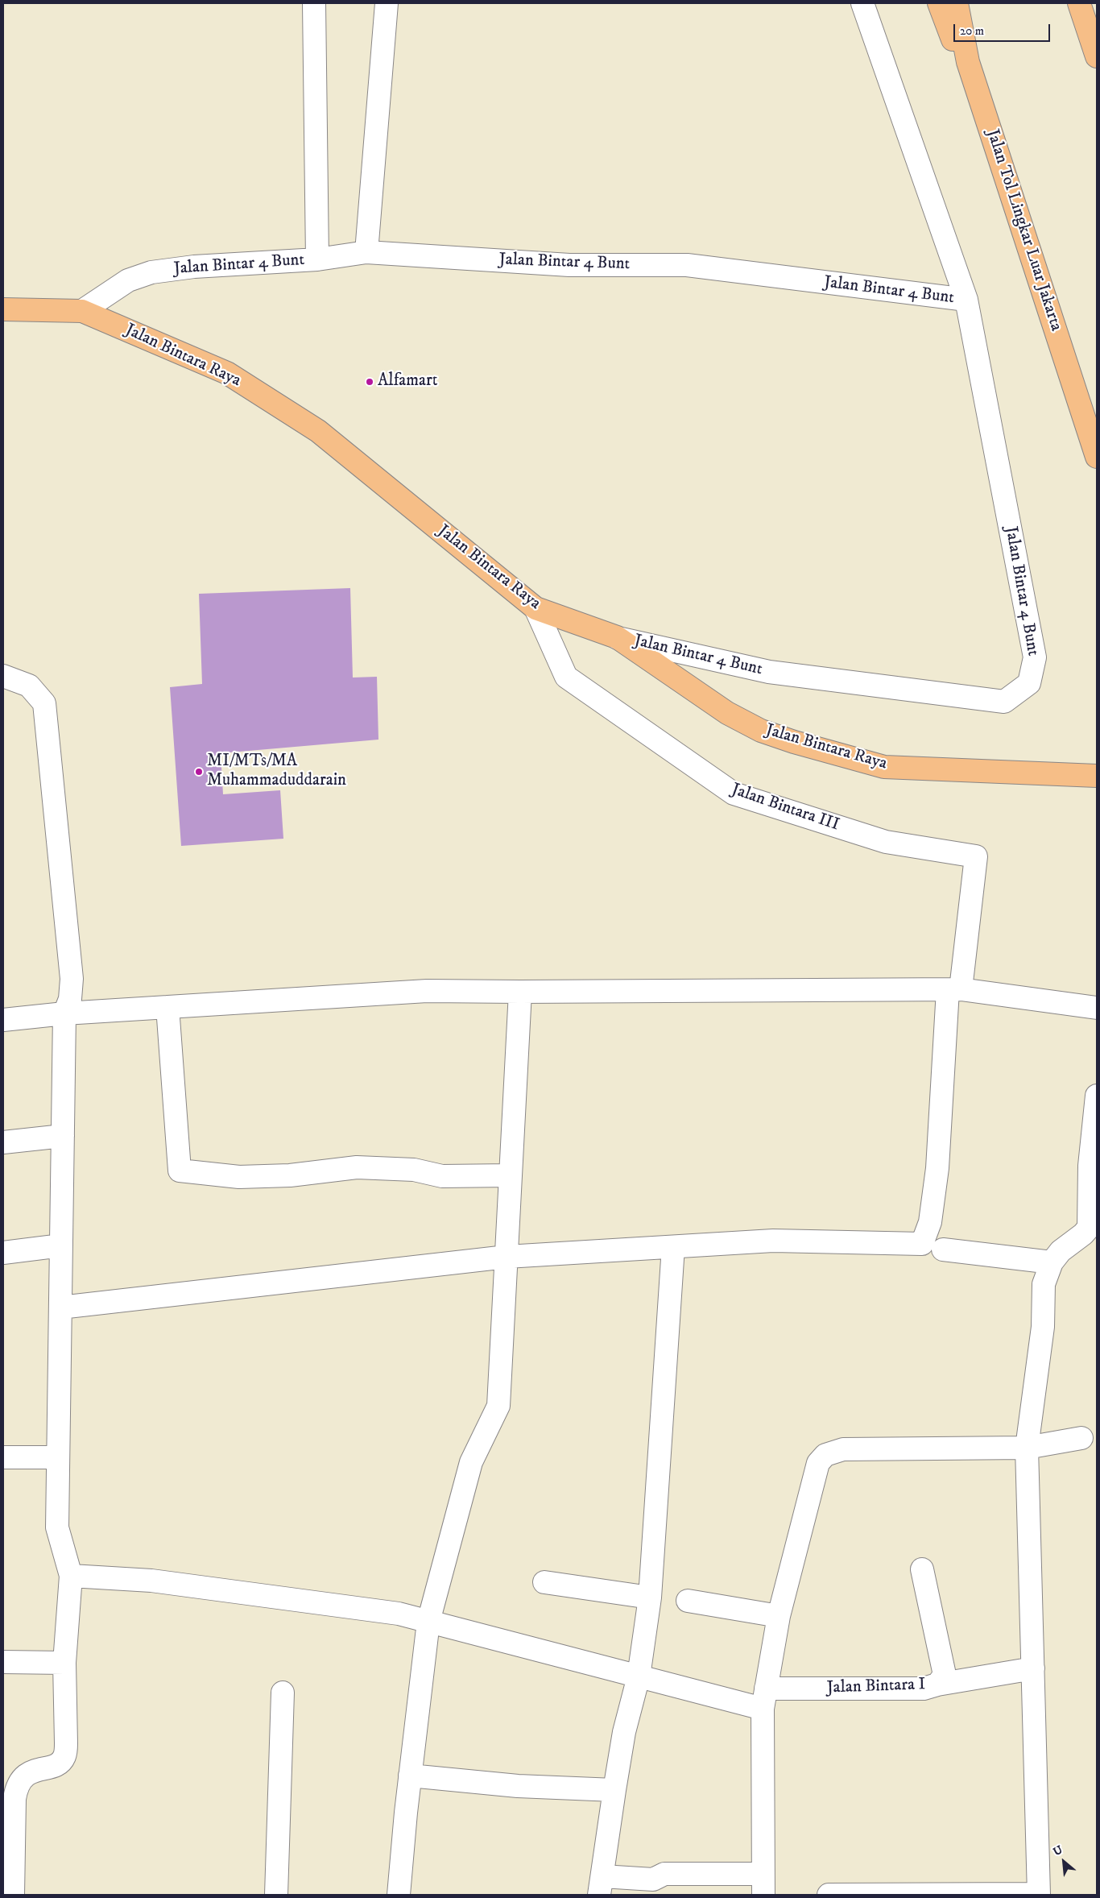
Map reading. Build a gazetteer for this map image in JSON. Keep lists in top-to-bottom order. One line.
{"streets":{"main road":["Jalan Tol Lingkar Luar Jakarta","Jalan Bintara Raya"],"street":["Jalan Bintar 4 Bunt","Jalan Bintara III","Jalan Bintara I"]},"crossings":[["Jalan Bintar 4 Bunt","Jalan Bintara Raya"],["Jalan Bintara Raya","Jalan Bintara III"]],"places":["Alfamart","MI/MTs/MA Muhammaduddarain"],"scale_bar":"20 m","north":"top left"}
